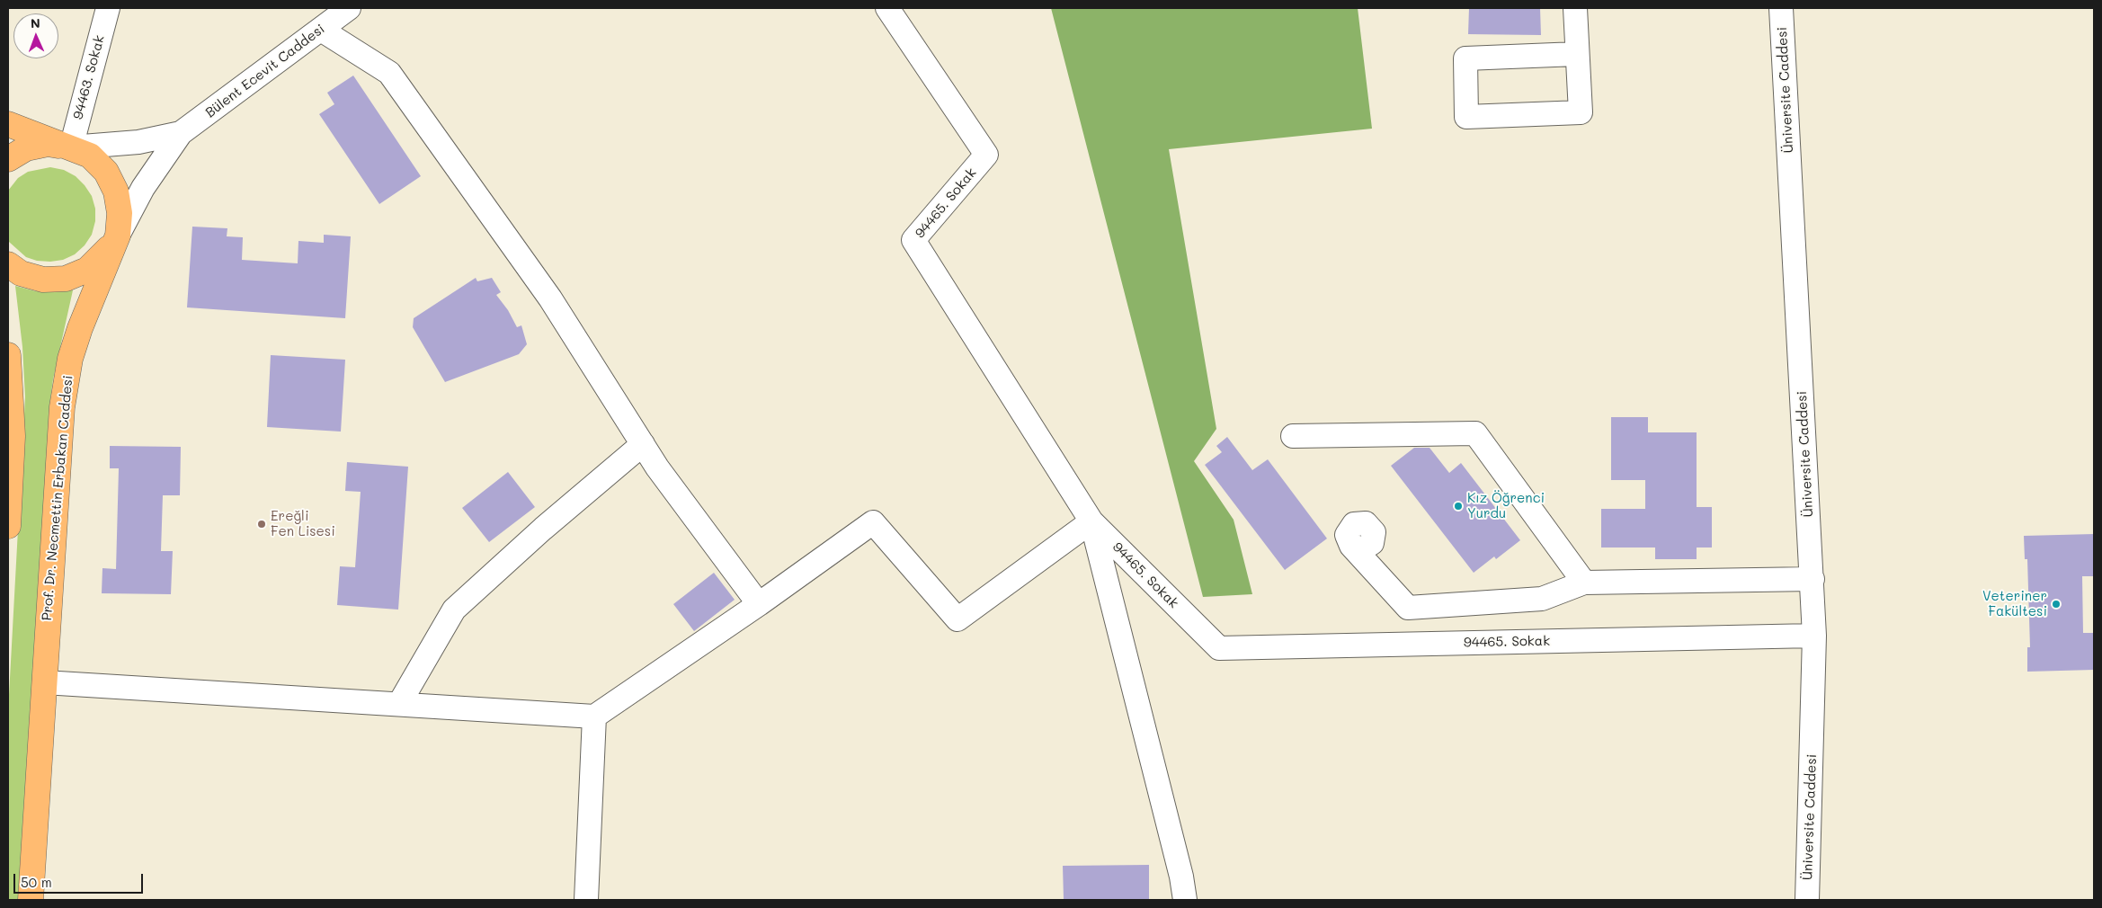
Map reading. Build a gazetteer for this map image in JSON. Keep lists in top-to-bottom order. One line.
{"streets":{"main road":["Prof. Dr. Necmettin Erbakan Caddesi"],"street":["Bülent Ecevit Caddesi","94463. Sokak","Üniversite Caddesi","94465. Sokak"]},"crossings":[["Bülent Ecevit Caddesi","94463. Sokak"],["Bülent Ecevit Caddesi","Prof. Dr. Necmettin Erbakan Caddesi"],["Üniversite Caddesi","94465. Sokak"]],"places":["Kız Öğrenci Yurdu","Ereğli Fen Lisesi","Veteriner Fakültesi"],"scale_bar":"50 m","north":"top"}
